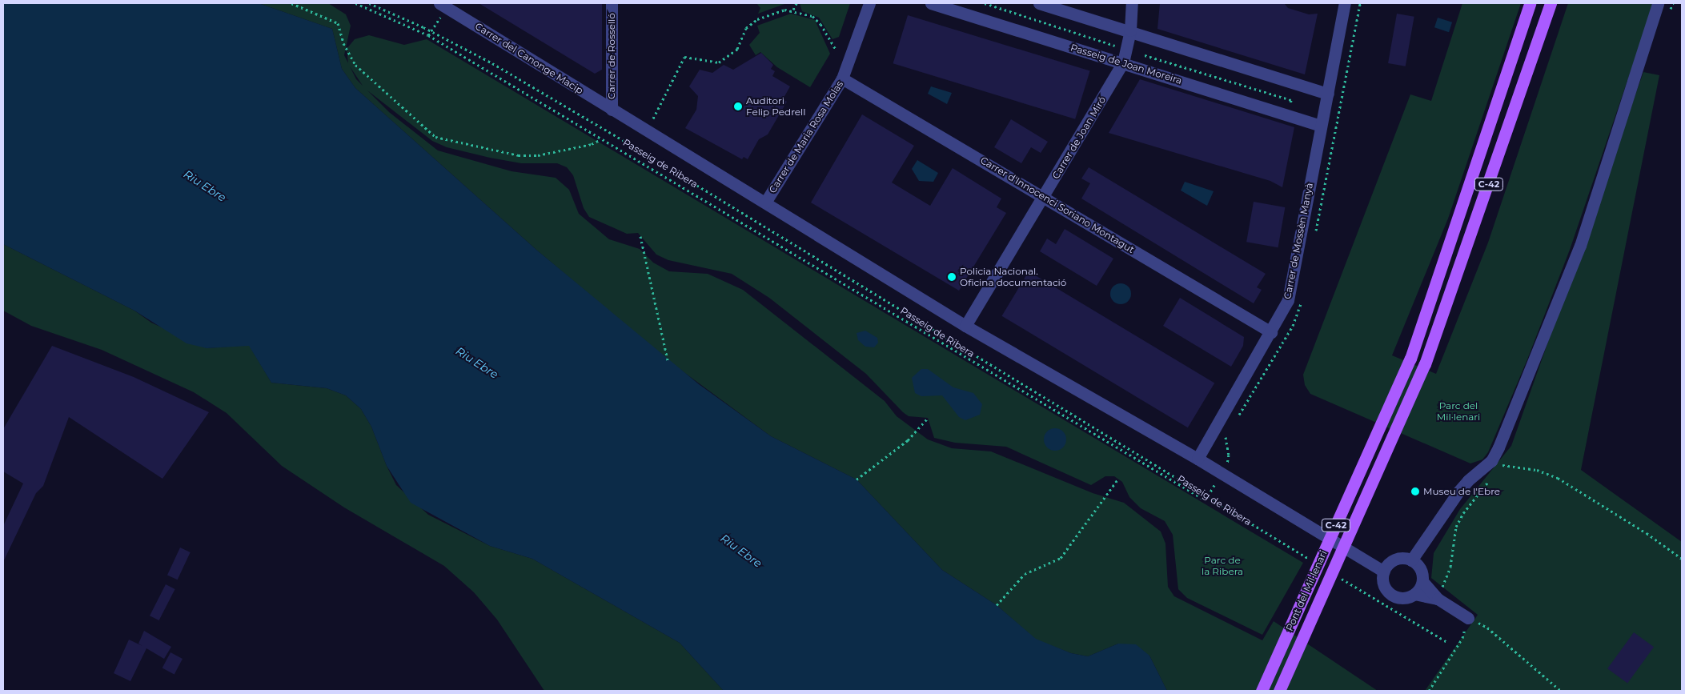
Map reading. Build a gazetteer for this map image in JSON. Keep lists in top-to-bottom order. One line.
{"streets":{"main road":["C-42","Pont del Mil·lenari"],"street":["Carrer de Rosselló","Carrer del Canonge Macip","Passeig de Joan Moreira","Carrer de Maria Rosa Molas","Carrer de Joan Miró","Passeig de Ribera","Carrer d'Innocenci Soriano Montagut","Carrer de Mossèn Manyà"]},"crossings":[["Carrer de Rosselló","Carrer del Canonge Macip"],["Carrer de Rosselló","Passeig de Ribera"],["Carrer del Canonge Macip","Passeig de Ribera"],["Passeig de Joan Moreira","Carrer de Joan Miró"],["Passeig de Joan Moreira","Carrer de Mossèn Manyà"],["Carrer de Maria Rosa Molas","Passeig de Ribera"],["Carrer de Maria Rosa Molas","Carrer d'Innocenci Soriano Montagut"],["Carrer de Joan Miró","Passeig de Ribera"],["Carrer de Joan Miró","Carrer d'Innocenci Soriano Montagut"],["Passeig de Ribera","Carrer de Mossèn Manyà"],["Carrer d'Innocenci Soriano Montagut","Carrer de Mossèn Manyà"]],"water":["Riu Ebre"],"parks":["Parc del Mil·lenari","Parc de la Ribera"],"places":["Auditori Felip Pedrell","Policia Nacional. Oficina documentació","Museu de l'Ebre"]}
